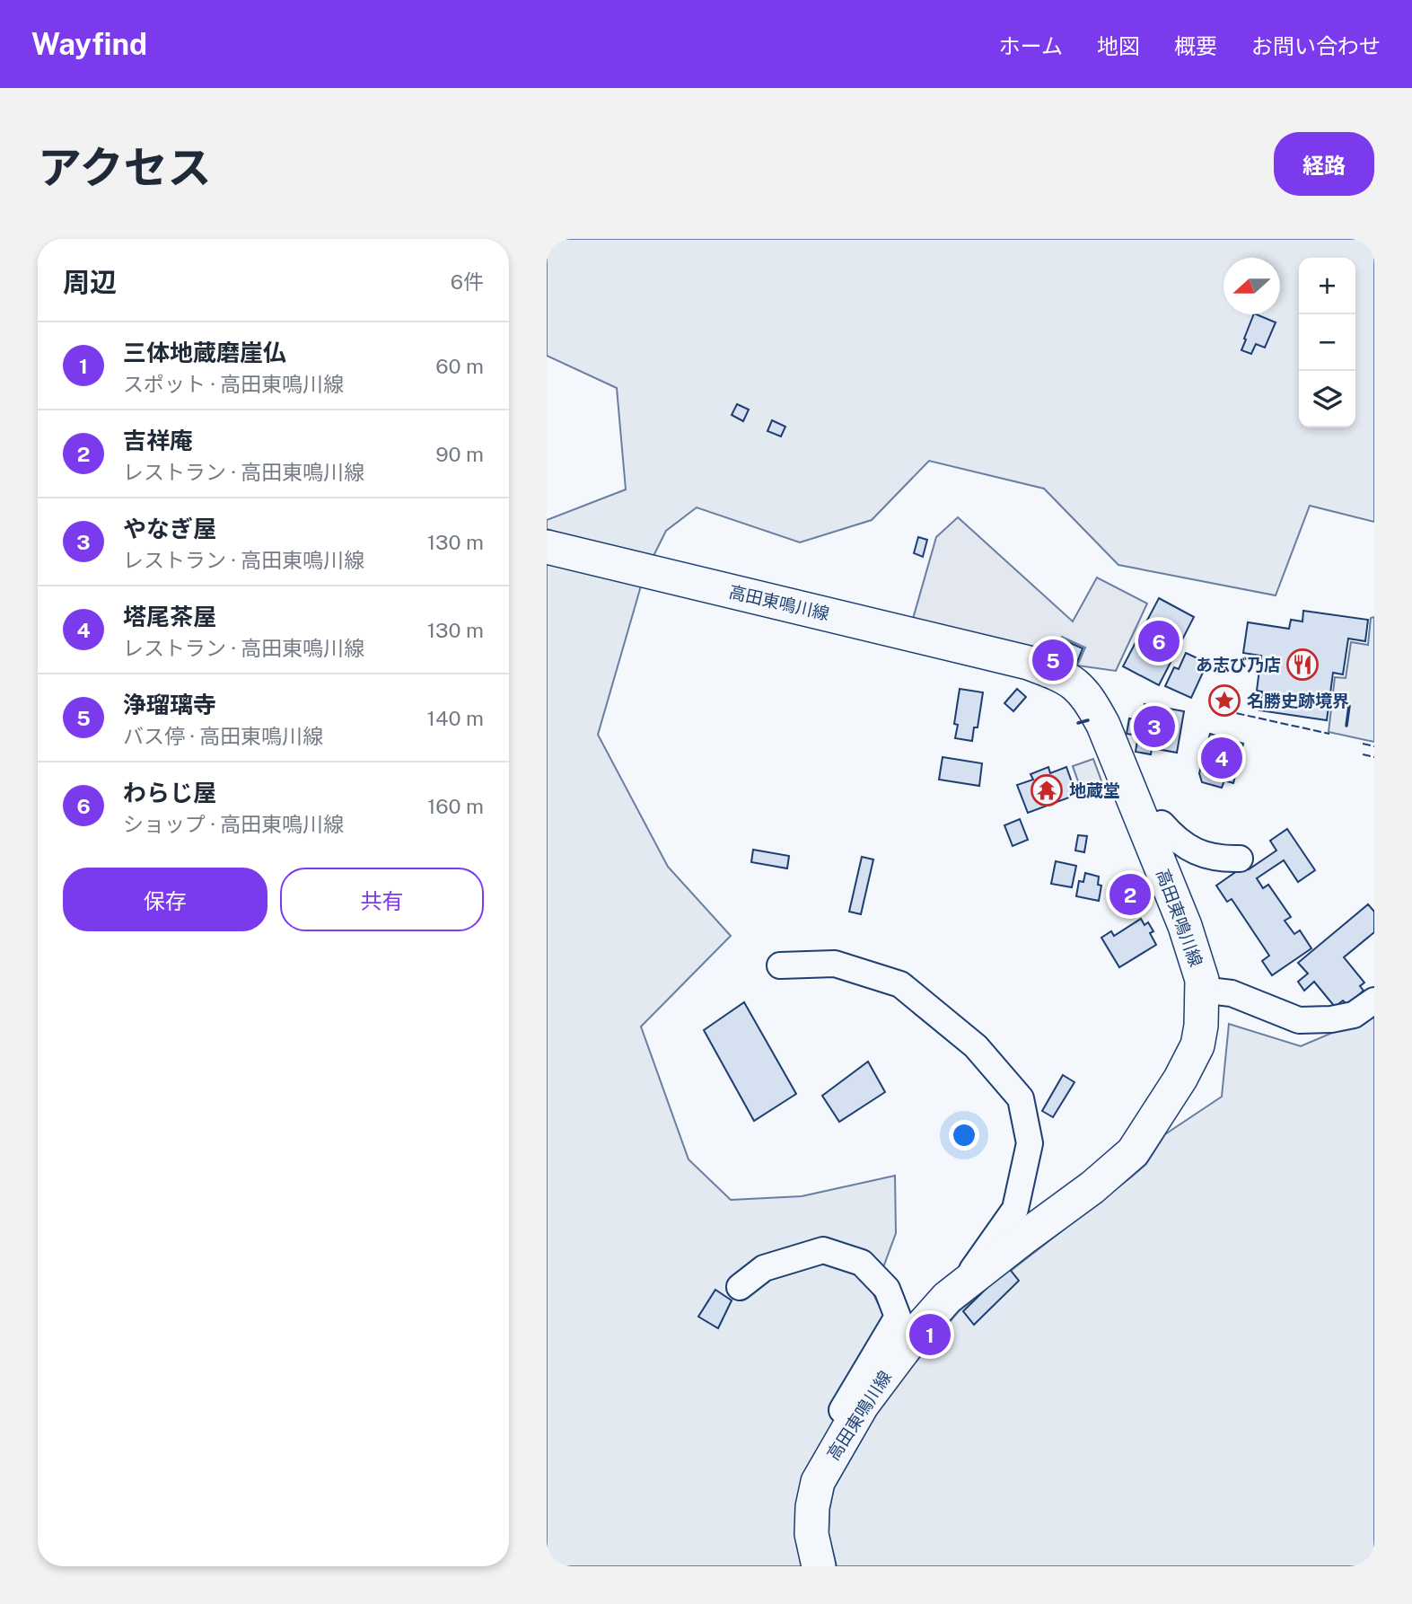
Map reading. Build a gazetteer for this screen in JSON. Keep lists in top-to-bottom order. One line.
{"streets":{"main road":["高田東鳴川線"]},"places":{"restaurant":["あ志び乃店"],"place":["名勝史跡境界"],"temple":["地蔵堂"]},"north":"left","page":{"header":"Wayfind","nav":["ホーム","地図","概要","お問い合わせ"],"title":"アクセス","buttons":["経路",["保存","共有"]],"heading":["周辺","6件"],"map_buttons":["+","−"],"list":[{"mark":"1","name":"三体地蔵磨崖仏","note":"スポット · 高田東鳴川線","value":"60 m"},{"mark":"2","name":"吉祥庵","note":"レストラン · 高田東鳴川線","value":"90 m"},{"mark":"3","name":"やなぎ屋","note":"レストラン · 高田東鳴川線","value":"130 m"},{"mark":"4","name":"塔尾茶屋","note":"レストラン · 高田東鳴川線","value":"130 m"},{"mark":"5","name":"浄瑠璃寺","note":"バス停 · 高田東鳴川線","value":"140 m"},{"mark":"6","name":"わらじ屋","note":"ショップ · 高田東鳴川線","value":"160 m"}],"pins":["6","5","3","4","2","1"]}}
